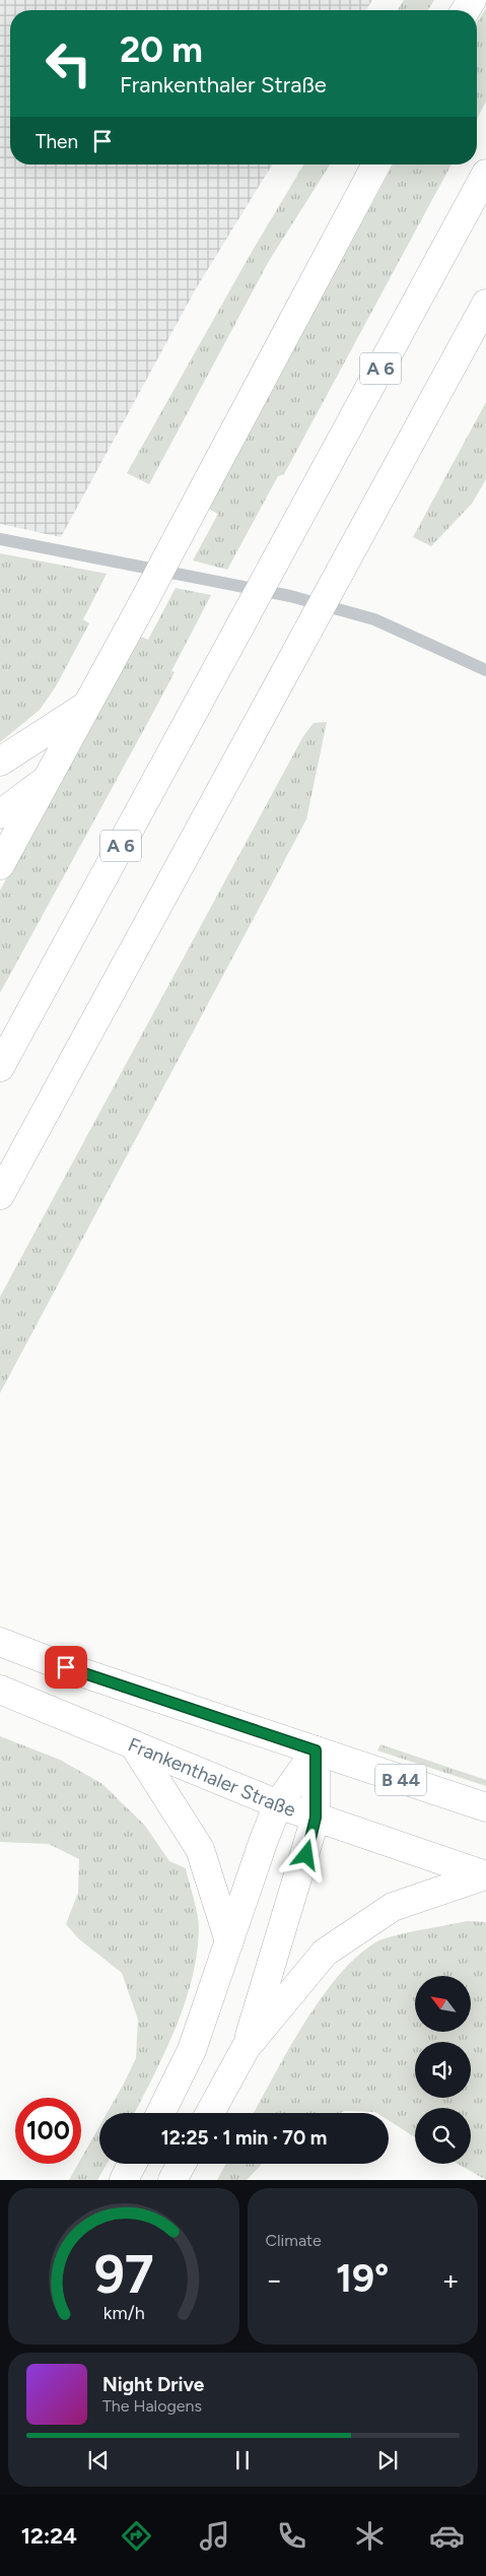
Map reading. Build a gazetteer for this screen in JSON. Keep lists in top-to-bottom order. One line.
{"streets":{"main road":["A 6","Frankenthaler Straße","B 44"]},"north":"top left","page":{"turn":["20 m","Frankenthaler Straße"],"then":"Then","limit":"100","trip":"12:25 · 1 min · 70 m","tile":"Climate","heat":["−","19°","+"],"song":["Night Drive","The Halogens"],"tabs":"12:24","gauge":["97","km/h"]}}
